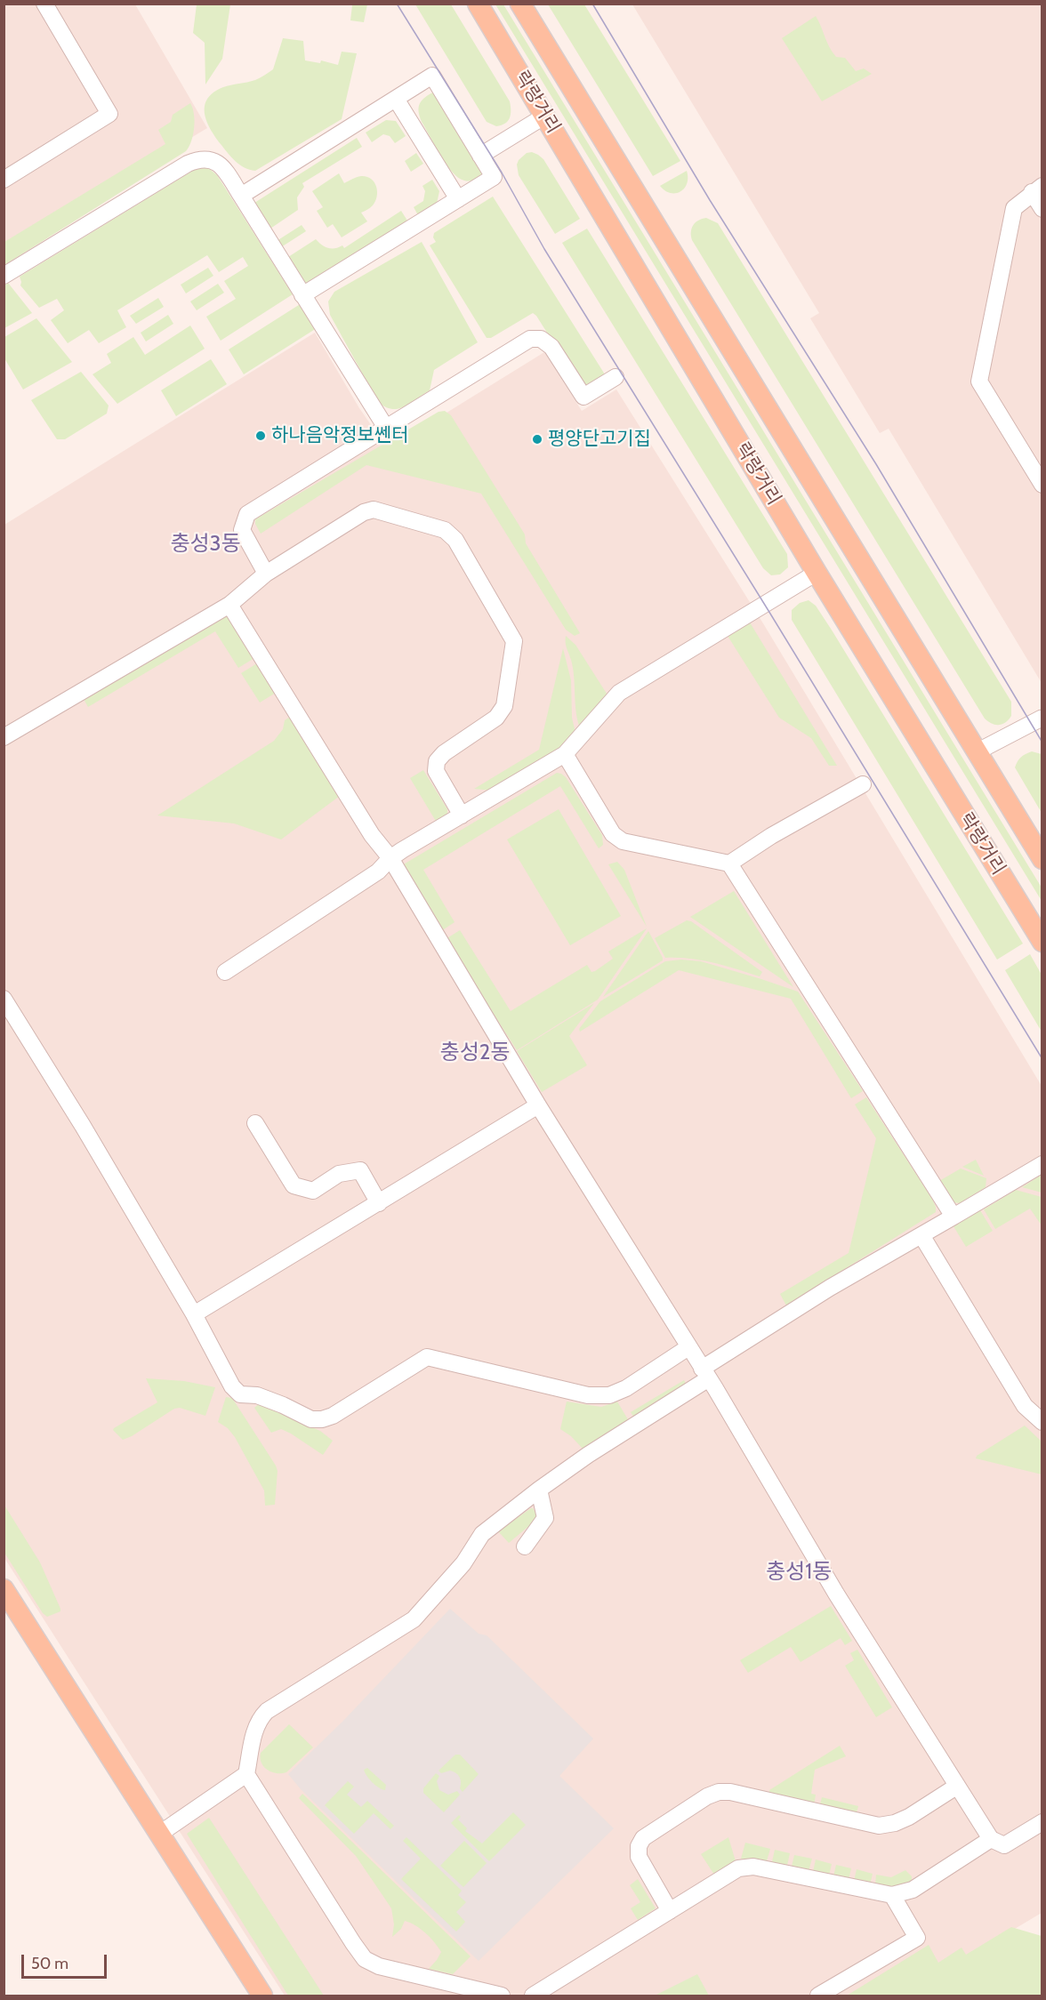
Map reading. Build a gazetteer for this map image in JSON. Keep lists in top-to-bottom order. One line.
{"streets":{"main road":["락랑거리"]},"districts":["충성3동","충성2동","충성1동"],"places":["하나음악정보쎈터","평양단고기집"],"scale_bar":"50 m"}
